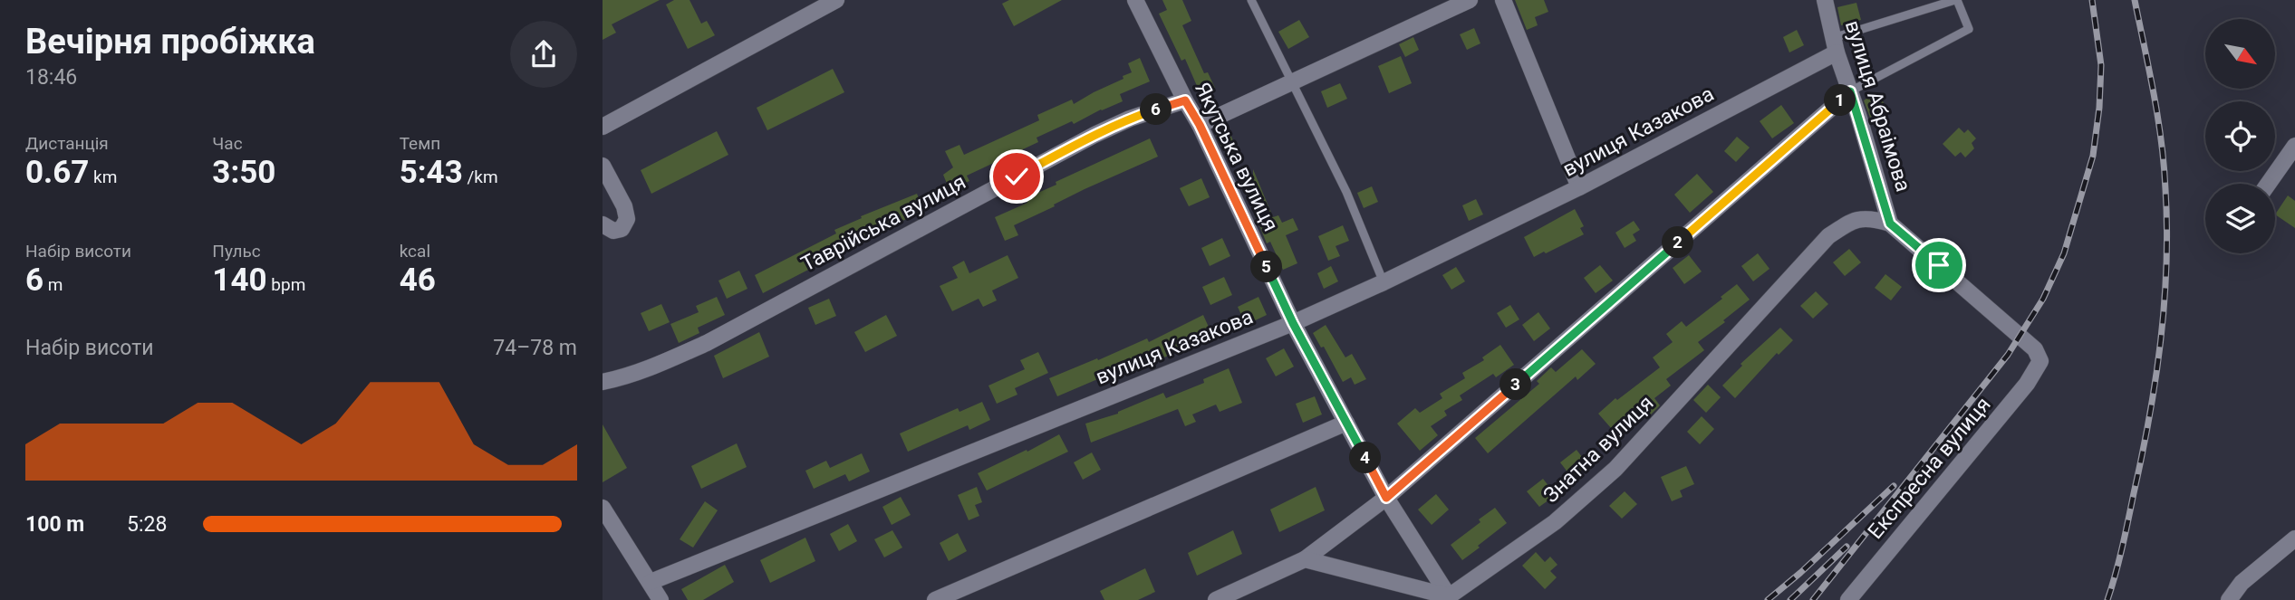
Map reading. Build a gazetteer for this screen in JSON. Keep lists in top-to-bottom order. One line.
{"streets":{"street":["вулиця Абраімова","вулиця Казакова","Якутська вулиця","Таврійська вулиця","Знатна вулиця","Експресна вулиця"]},"crossings":[["вулиця Абраімова","вулиця Казакова"],["вулиця Абраімова","Знатна вулиця"],["вулиця Абраімова","Експресна вулиця"],["вулиця Казакова","Якутська вулиця"],["Якутська вулиця","Таврійська вулиця"],["Якутська вулиця","Знатна вулиця"],["Знатна вулиця","Експресна вулиця"]],"north":"bottom right","page":{"heading":["Вечірня пробіжка","18:46"],"pins":["1","6","2","5","3","4"],"stats":[["Дистанція","0.67 km"],["Час","3:50"],["Темп","5:43 /km"],["Набір висоти","6 m"],["Пульс","140 bpm"],["kcal","46"]],"chart":["Набір висоти","74–78 m"],"list":[{"name":"100 m","note":"5:28"}]}}
